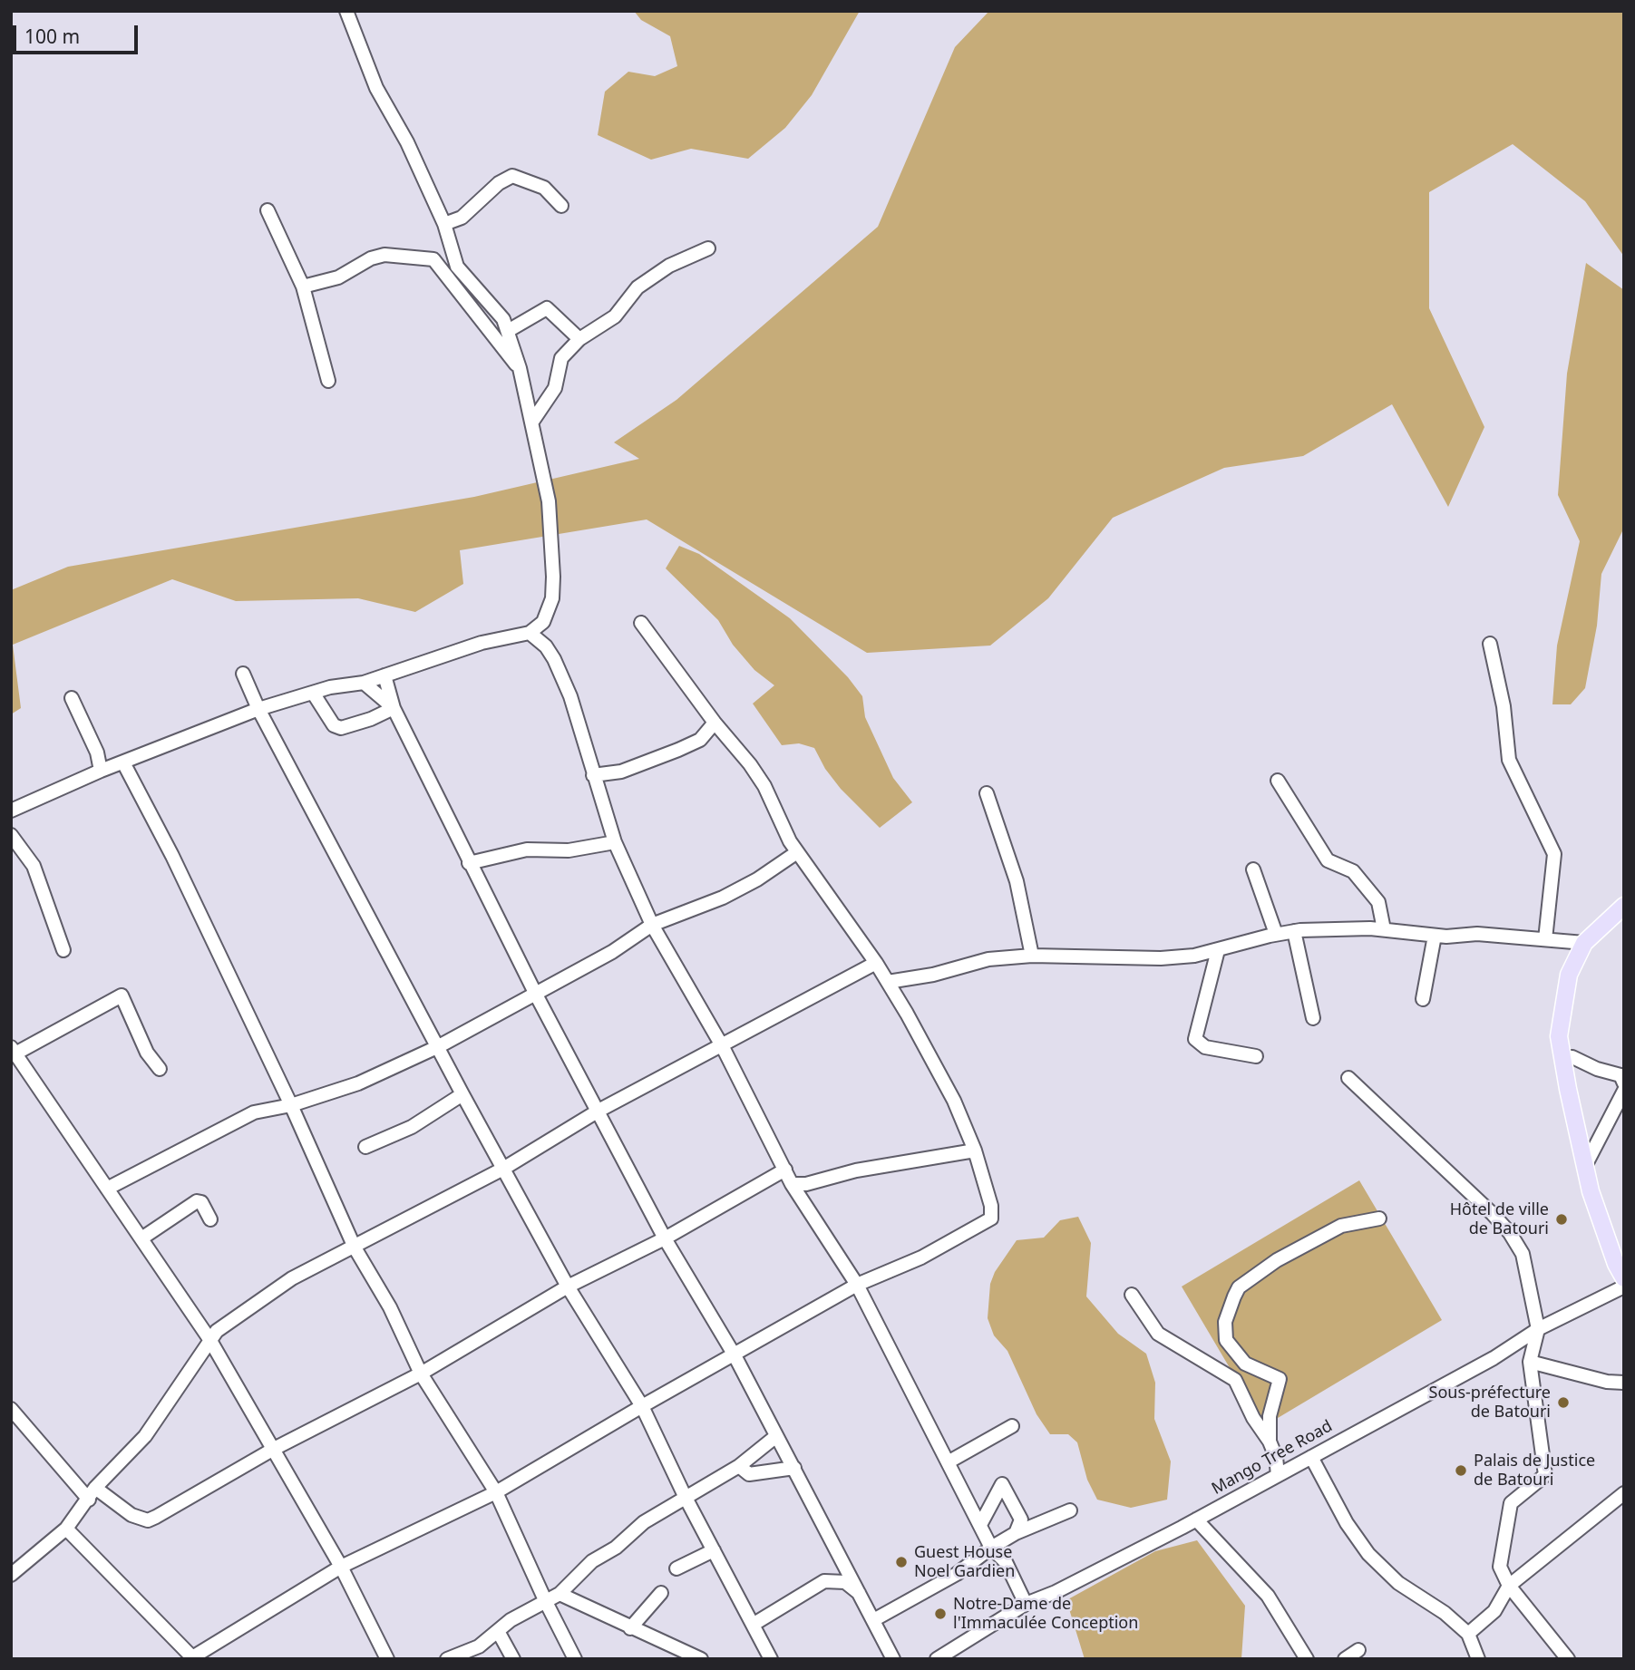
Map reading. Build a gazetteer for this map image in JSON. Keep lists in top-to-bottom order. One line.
{"streets":{"street":["Mango Tree Road"]},"places":["Hôtel de ville de Batouri","Sous-préfecture de Batouri","Palais de Justice de Batouri","Guest House Noel Gardien","Notre-Dame de l'Immaculée Conception"],"scale_bar":"100 m"}
